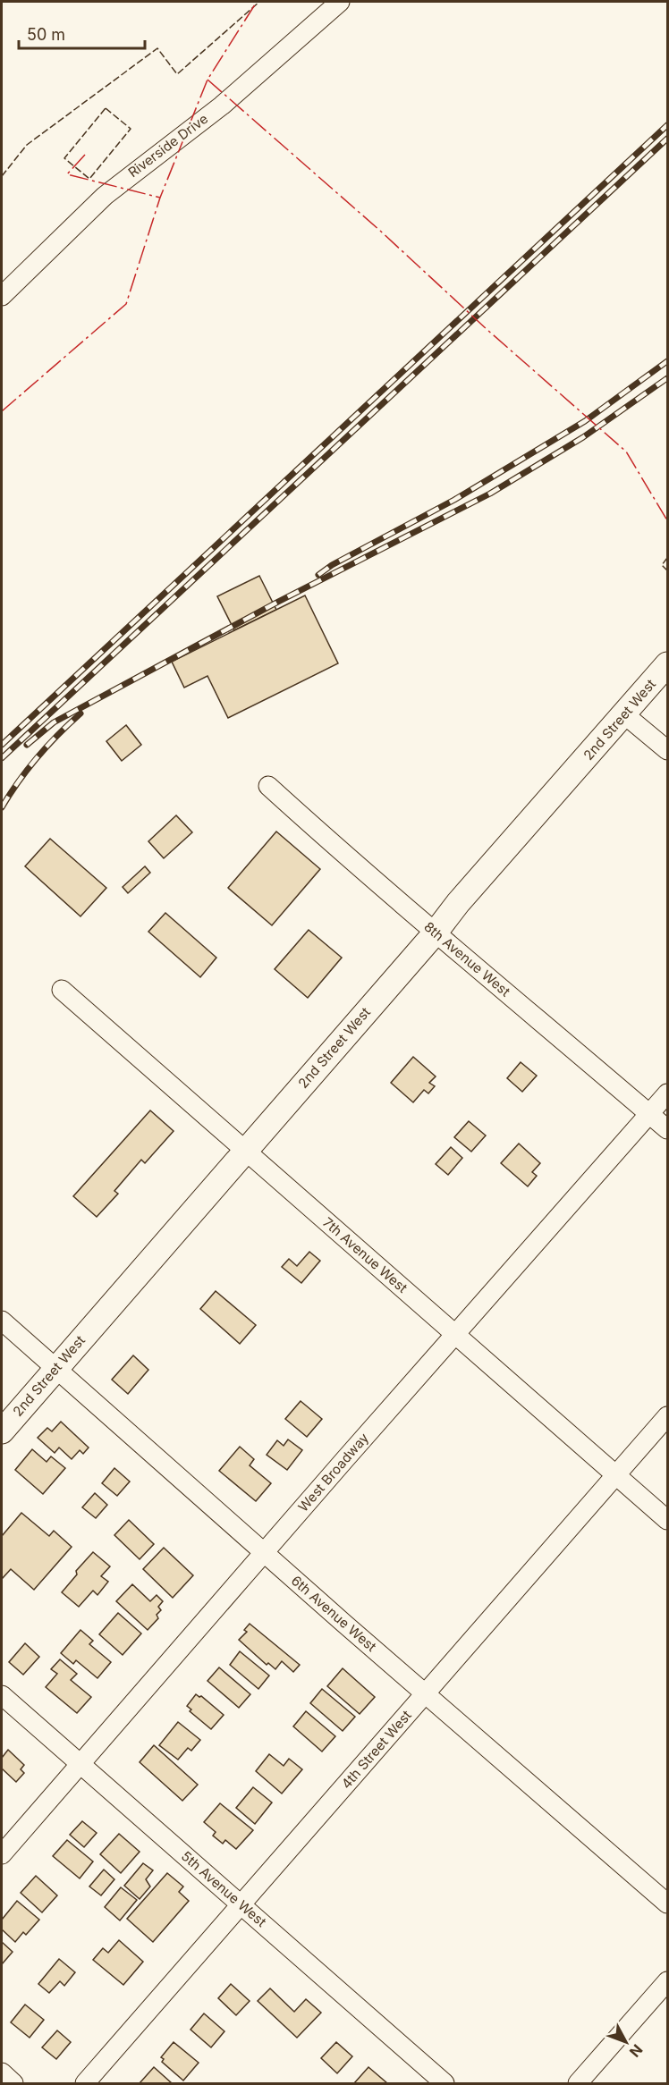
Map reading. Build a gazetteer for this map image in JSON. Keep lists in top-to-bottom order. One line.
{"streets":{"main road":["2nd Street West"],"street":["Riverside Drive","8th Avenue West","7th Avenue West","West Broadway","6th Avenue West","4th Street West","5th Avenue West"]},"crossings":[["2nd Street West","8th Avenue West"],["2nd Street West","7th Avenue West"],["2nd Street West","6th Avenue West"],["8th Avenue West","West Broadway"],["7th Avenue West","West Broadway"],["7th Avenue West","4th Street West"],["West Broadway","6th Avenue West"],["West Broadway","5th Avenue West"],["6th Avenue West","4th Street West"],["4th Street West","5th Avenue West"]],"scale_bar":"50 m","north":"bottom right"}
